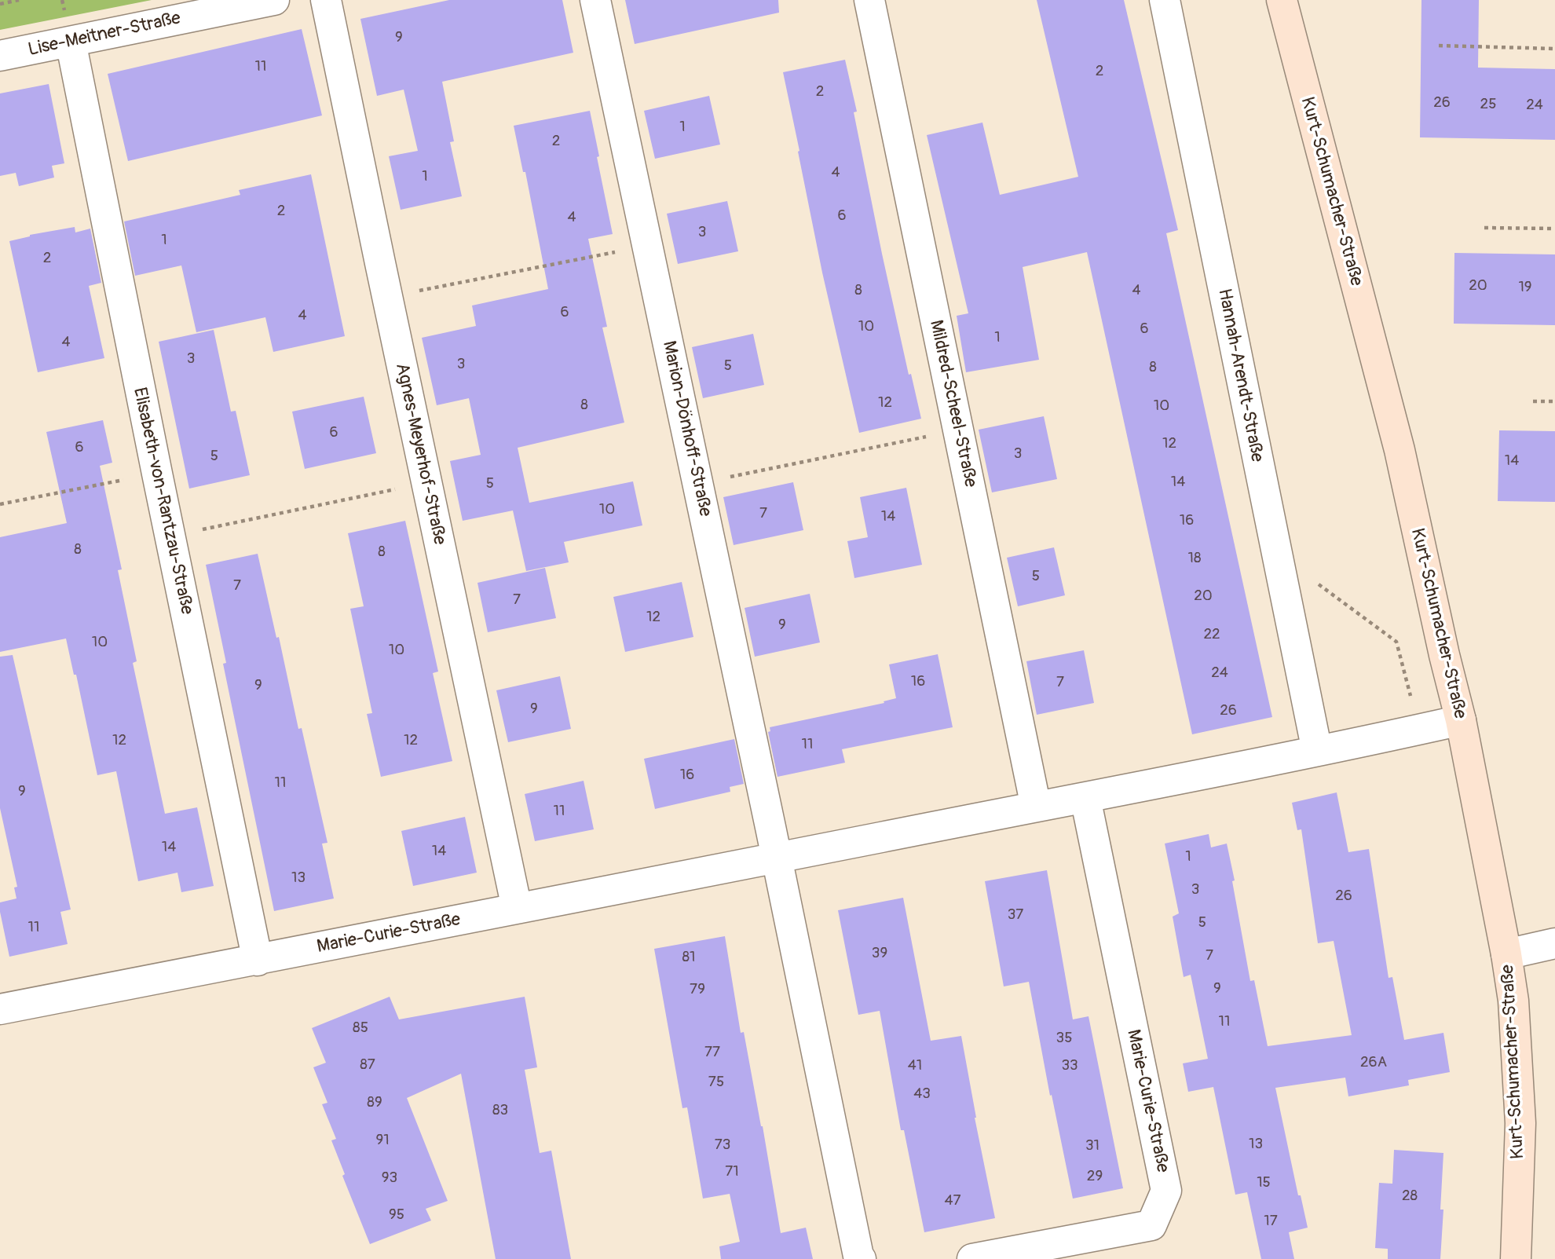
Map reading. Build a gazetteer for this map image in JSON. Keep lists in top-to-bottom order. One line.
{"streets":{"main road":["Kurt-Schumacher-Straße"],"street":["Lise-Meitner-Straße","Hannah-Arendt-Straße","Mildred-Scheel-Straße","Marion-Dönhoff-Straße","Agnes-Meyerhof-Straße","Elisabeth-von-Rantzau-Straße","Marie-Curie-Straße"]},"crossings":[["Lise-Meitner-Straße","Elisabeth-von-Rantzau-Straße"],["Kurt-Schumacher-Straße","Marie-Curie-Straße"],["Hannah-Arendt-Straße","Marie-Curie-Straße"],["Mildred-Scheel-Straße","Marie-Curie-Straße"],["Marion-Dönhoff-Straße","Marie-Curie-Straße"],["Agnes-Meyerhof-Straße","Marie-Curie-Straße"],["Elisabeth-von-Rantzau-Straße","Marie-Curie-Straße"]],"house_numbers":["9","11","2","2","26","25","24","1","2","4","1","2","6","4","3","1","2","20","19","8","4","6","4","10","6","1","4","3","3","5","8","12","8","10","6","12","6","3","5","14","14","5","10","7","14","16","8","8","18","5","7","20","7","12","9","22","10","10","24","16","7","9","9","26","12","12","11","16","11","9","11","14","14","1","13","3","26","37","5","11","39","7","81","9","79","11","85","35","77","26A","87","41","33","75","43","89","83","91","13","73","31","71","29","93","15","28","47","95","17"]}
